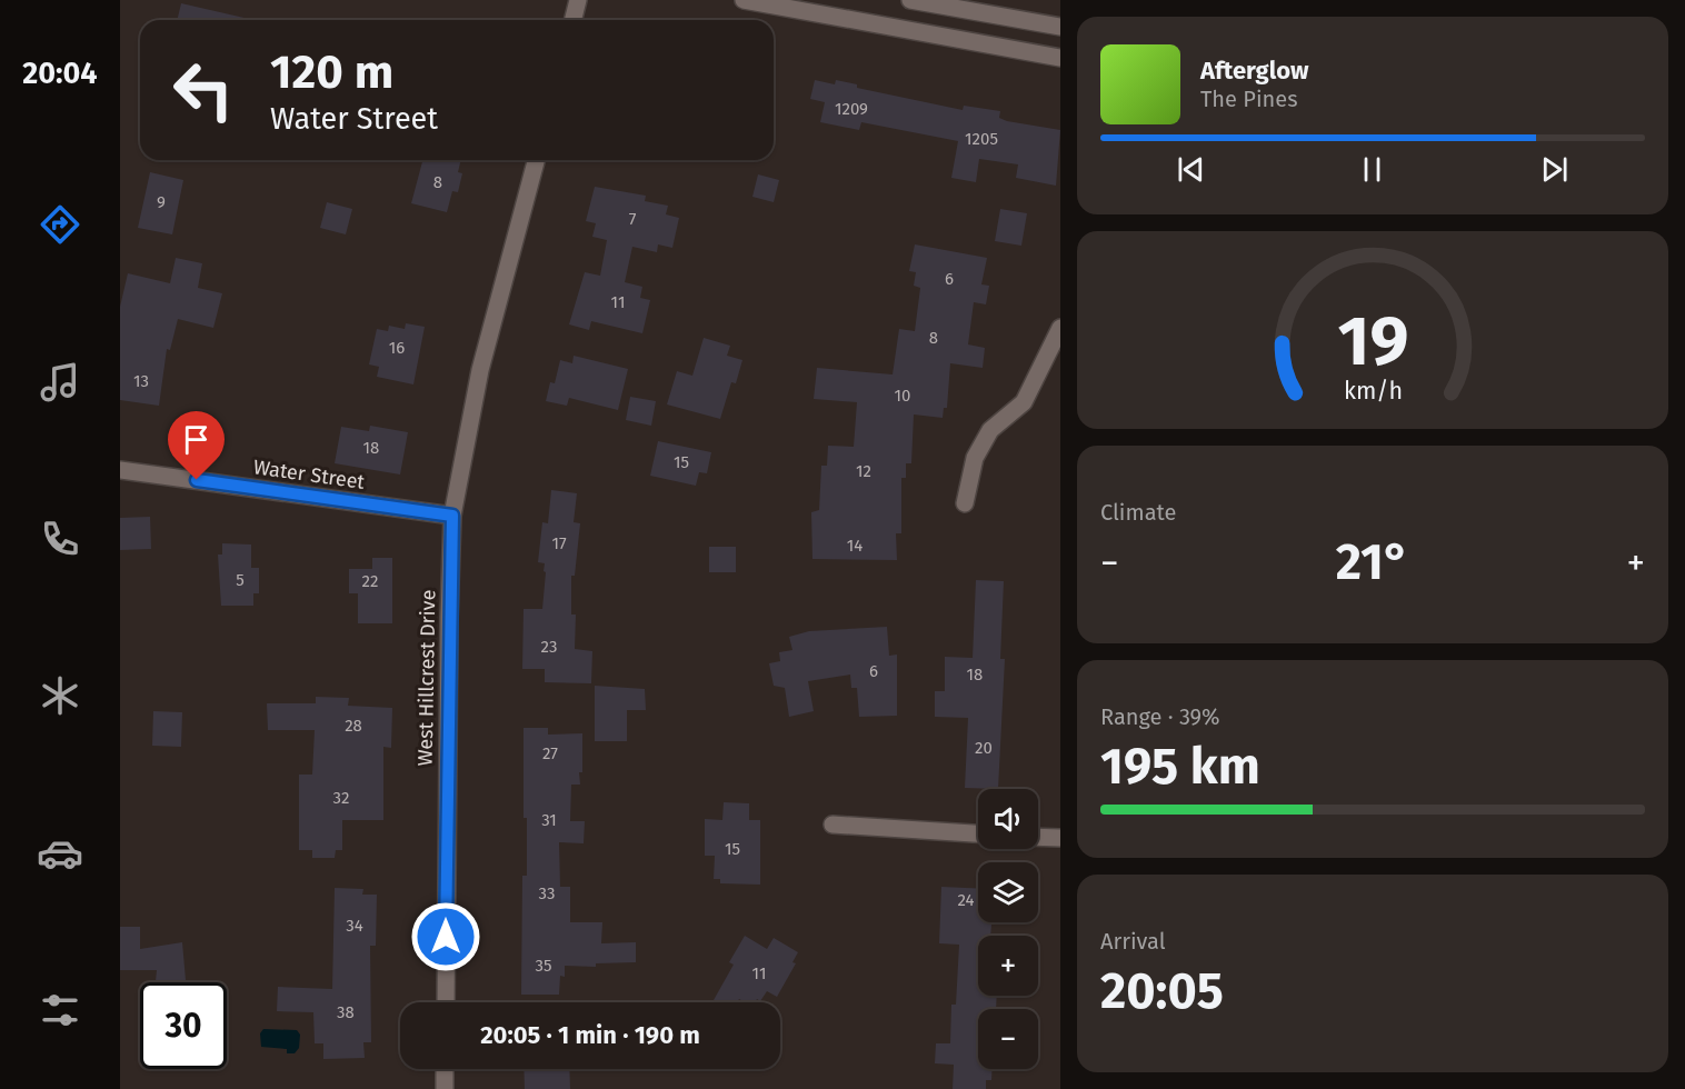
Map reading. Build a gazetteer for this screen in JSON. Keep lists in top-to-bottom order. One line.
{"streets":{"street":["Water Street","West Hillcrest Drive"]},"crossings":[["Water Street","West Hillcrest Drive"]],"house_numbers":["1209","1205","8","9","7","6","11","8","16","13","10","18","15","12","17","14","5","22","23","6","18","28","20","27","32","31","15","33","24","34","35","11","38"],"page":{"tabs":"20:04","turn":["120 m","Water Street"],"song":["Afterglow","The Pines"],"tile":["Climate",["Range · 39%","195 km"],["Arrival","20:05"]],"heat":["−","21°","+"],"map_buttons":["+","−"],"limit":"30","trip":"20:05 · 1 min · 190 m","gauge":["19","km/h"]}}
